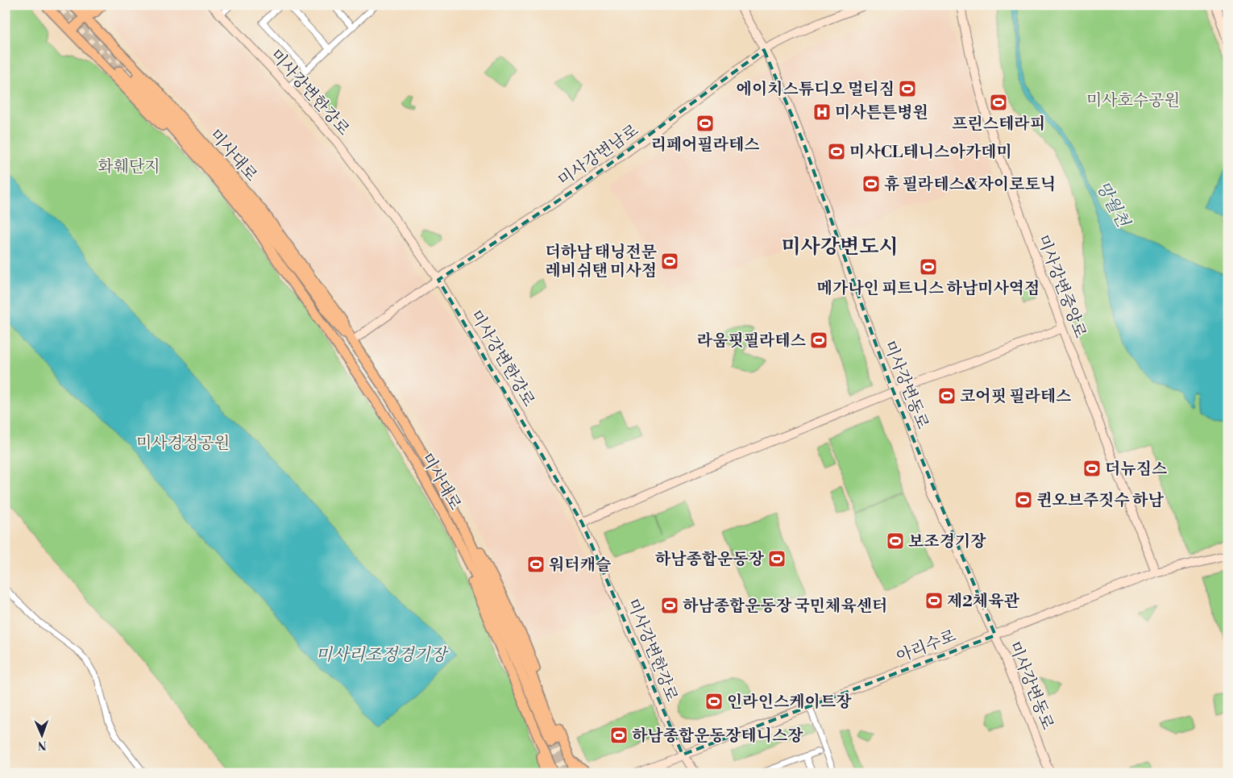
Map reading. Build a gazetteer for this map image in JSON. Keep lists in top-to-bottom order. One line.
{"streets":{"main road":["미사강변한강로","미사대로","미사강변남로","미사강변중앙로","미사강변동로","아리수로"]},"crossings":[["미사강변한강로","미사강변남로"],["미사강변한강로","아리수로"],["미사대로","미사강변남로"],["미사강변남로","미사강변동로"],["미사강변중앙로","아리수로"],["미사강변동로","아리수로"]],"districts":["미사강변도시"],"water":["망월천","미사리조정경기장"],"parks":["미사호수공원","화훼단지","미사경정공원"],"places":{"sports":["에이치스튜디오 멀티짐","프린스테라피","리페어필라테스","미사CL테니스아카데미","휴 필라테스&자이로토닉","더하남 태닝전문 레비쉬탠 미사점","메가나인 피트니스 하남미사역점","라움핏필라테스","코어핏 필라테스","더뉴짐스","퀸오브주짓수 하남","보조경기장","하남종합운동장","워터캐슬","제2체육관","하남종합운동장 국민체육센터","인라인스케이트장","하남종합운동장테니스장"],"hospital":["미사튼튼병원"]},"north":"bottom"}
